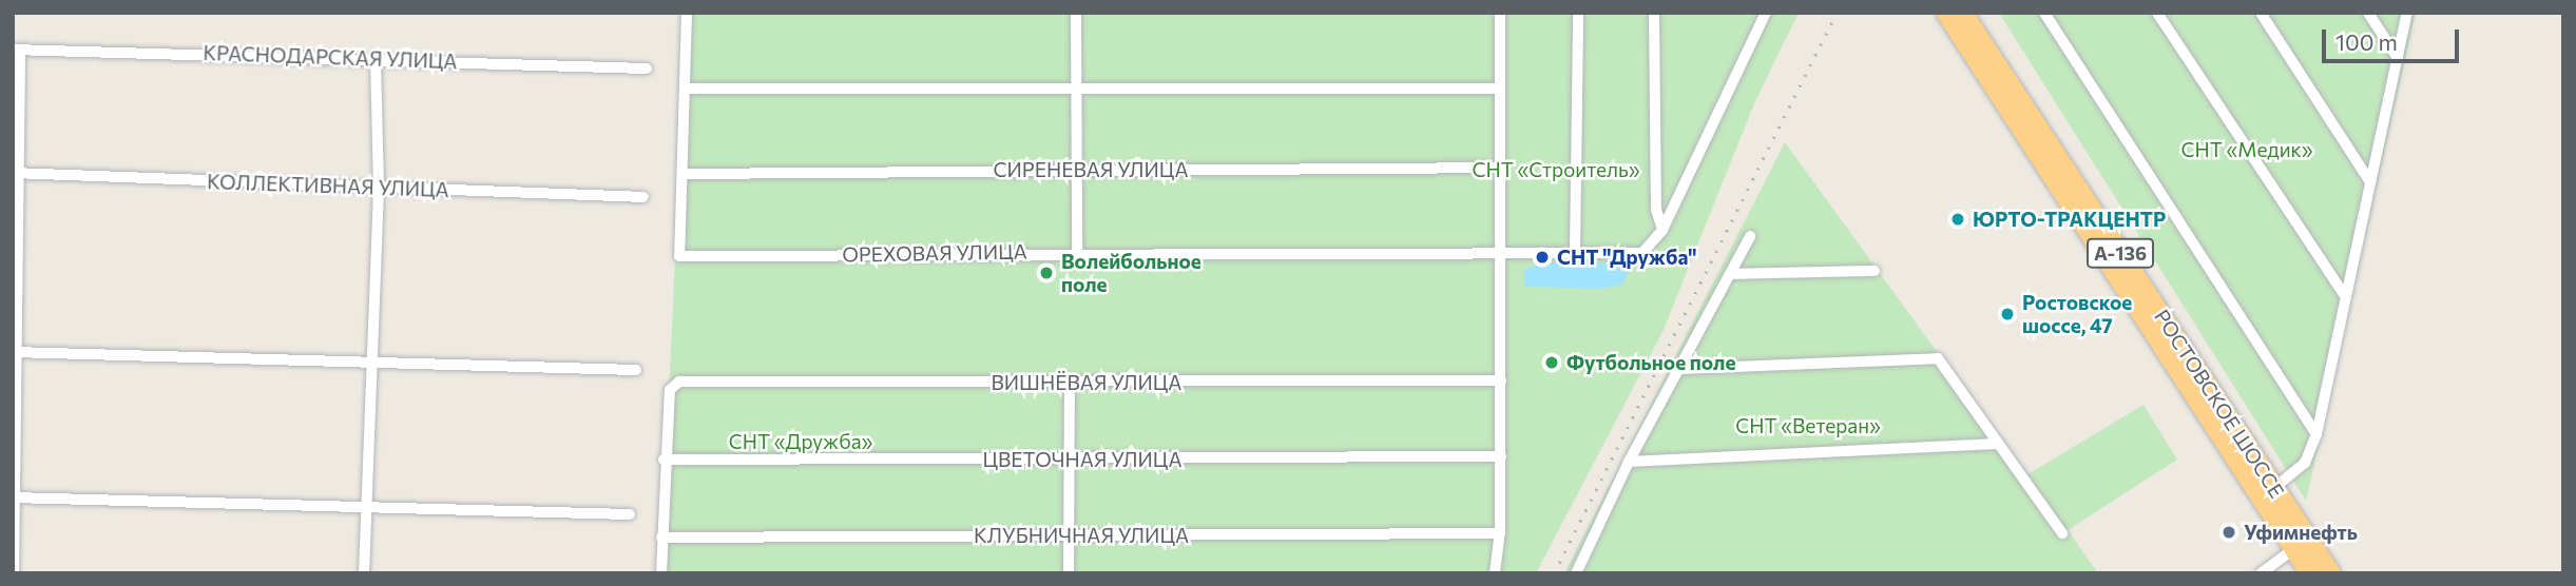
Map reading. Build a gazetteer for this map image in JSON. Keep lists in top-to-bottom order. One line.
{"streets":{"highway":["А-136","РОСТОВСКОЕ ШОССЕ"],"street":["КРАСНОДАРСКАЯ УЛИЦА","СИРЕНЕВАЯ УЛИЦА","КОЛЛЕКТИВНАЯ УЛИЦА","ОРЕХОВАЯ УЛИЦА","ВИШНЁВАЯ УЛИЦА","ЦВЕТОЧНАЯ УЛИЦА","КЛУБНИЧНАЯ УЛИЦА"]},"crossings":[["СИРЕНЕВАЯ УЛИЦА","ОРЕХОВАЯ УЛИЦА"],["ВИШНЁВАЯ УЛИЦА","ЦВЕТОЧНАЯ УЛИЦА"]],"parks":["СНТ «Медик»","СНТ «Строитель»","СНТ «Ветеран»","СНТ «Дружба»"],"places":["ЮРТО-ТРАКЦЕНТР","СНТ \"Дружба\"","Волейбольное поле","Ростовское шоссе, 47","Футбольное поле","Уфимнефть"],"scale_bar":"100 m"}
